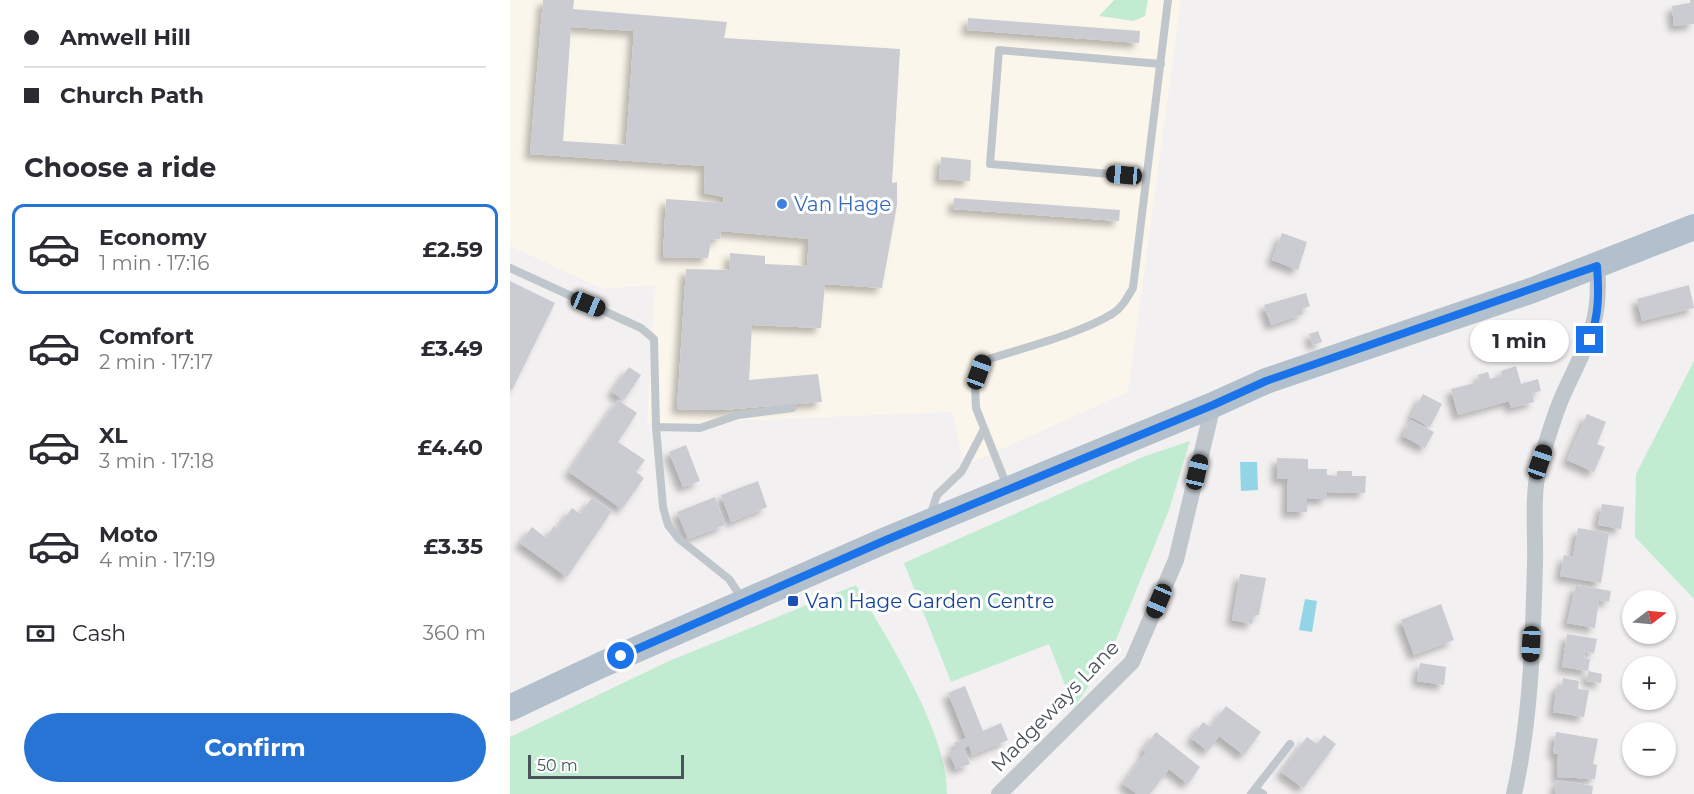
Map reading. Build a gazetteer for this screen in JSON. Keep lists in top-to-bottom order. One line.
{"streets":{"street":["Madgeways Lane"]},"places":{"other":["Van Hage"],"transit":["Van Hage Garden Centre"]},"scale_bar":"50 m","north":"right","page":{"banner":["Amwell Hill","Church Path"],"heading":"Choose a ride","list":[{"name":"Economy","note":"1 min · 17:16","value":"£2.59"},{"name":"Comfort","note":"2 min · 17:17","value":"£3.49"},{"name":"XL","note":"3 min · 17:18","value":"£4.40"},{"name":"Moto","note":"4 min · 17:19","value":"£3.35"}],"bubble":"1 min","map_buttons":["+","−"],"pay":["Cash","360 m"],"buttons":"Confirm","scale":"50 m"}}
